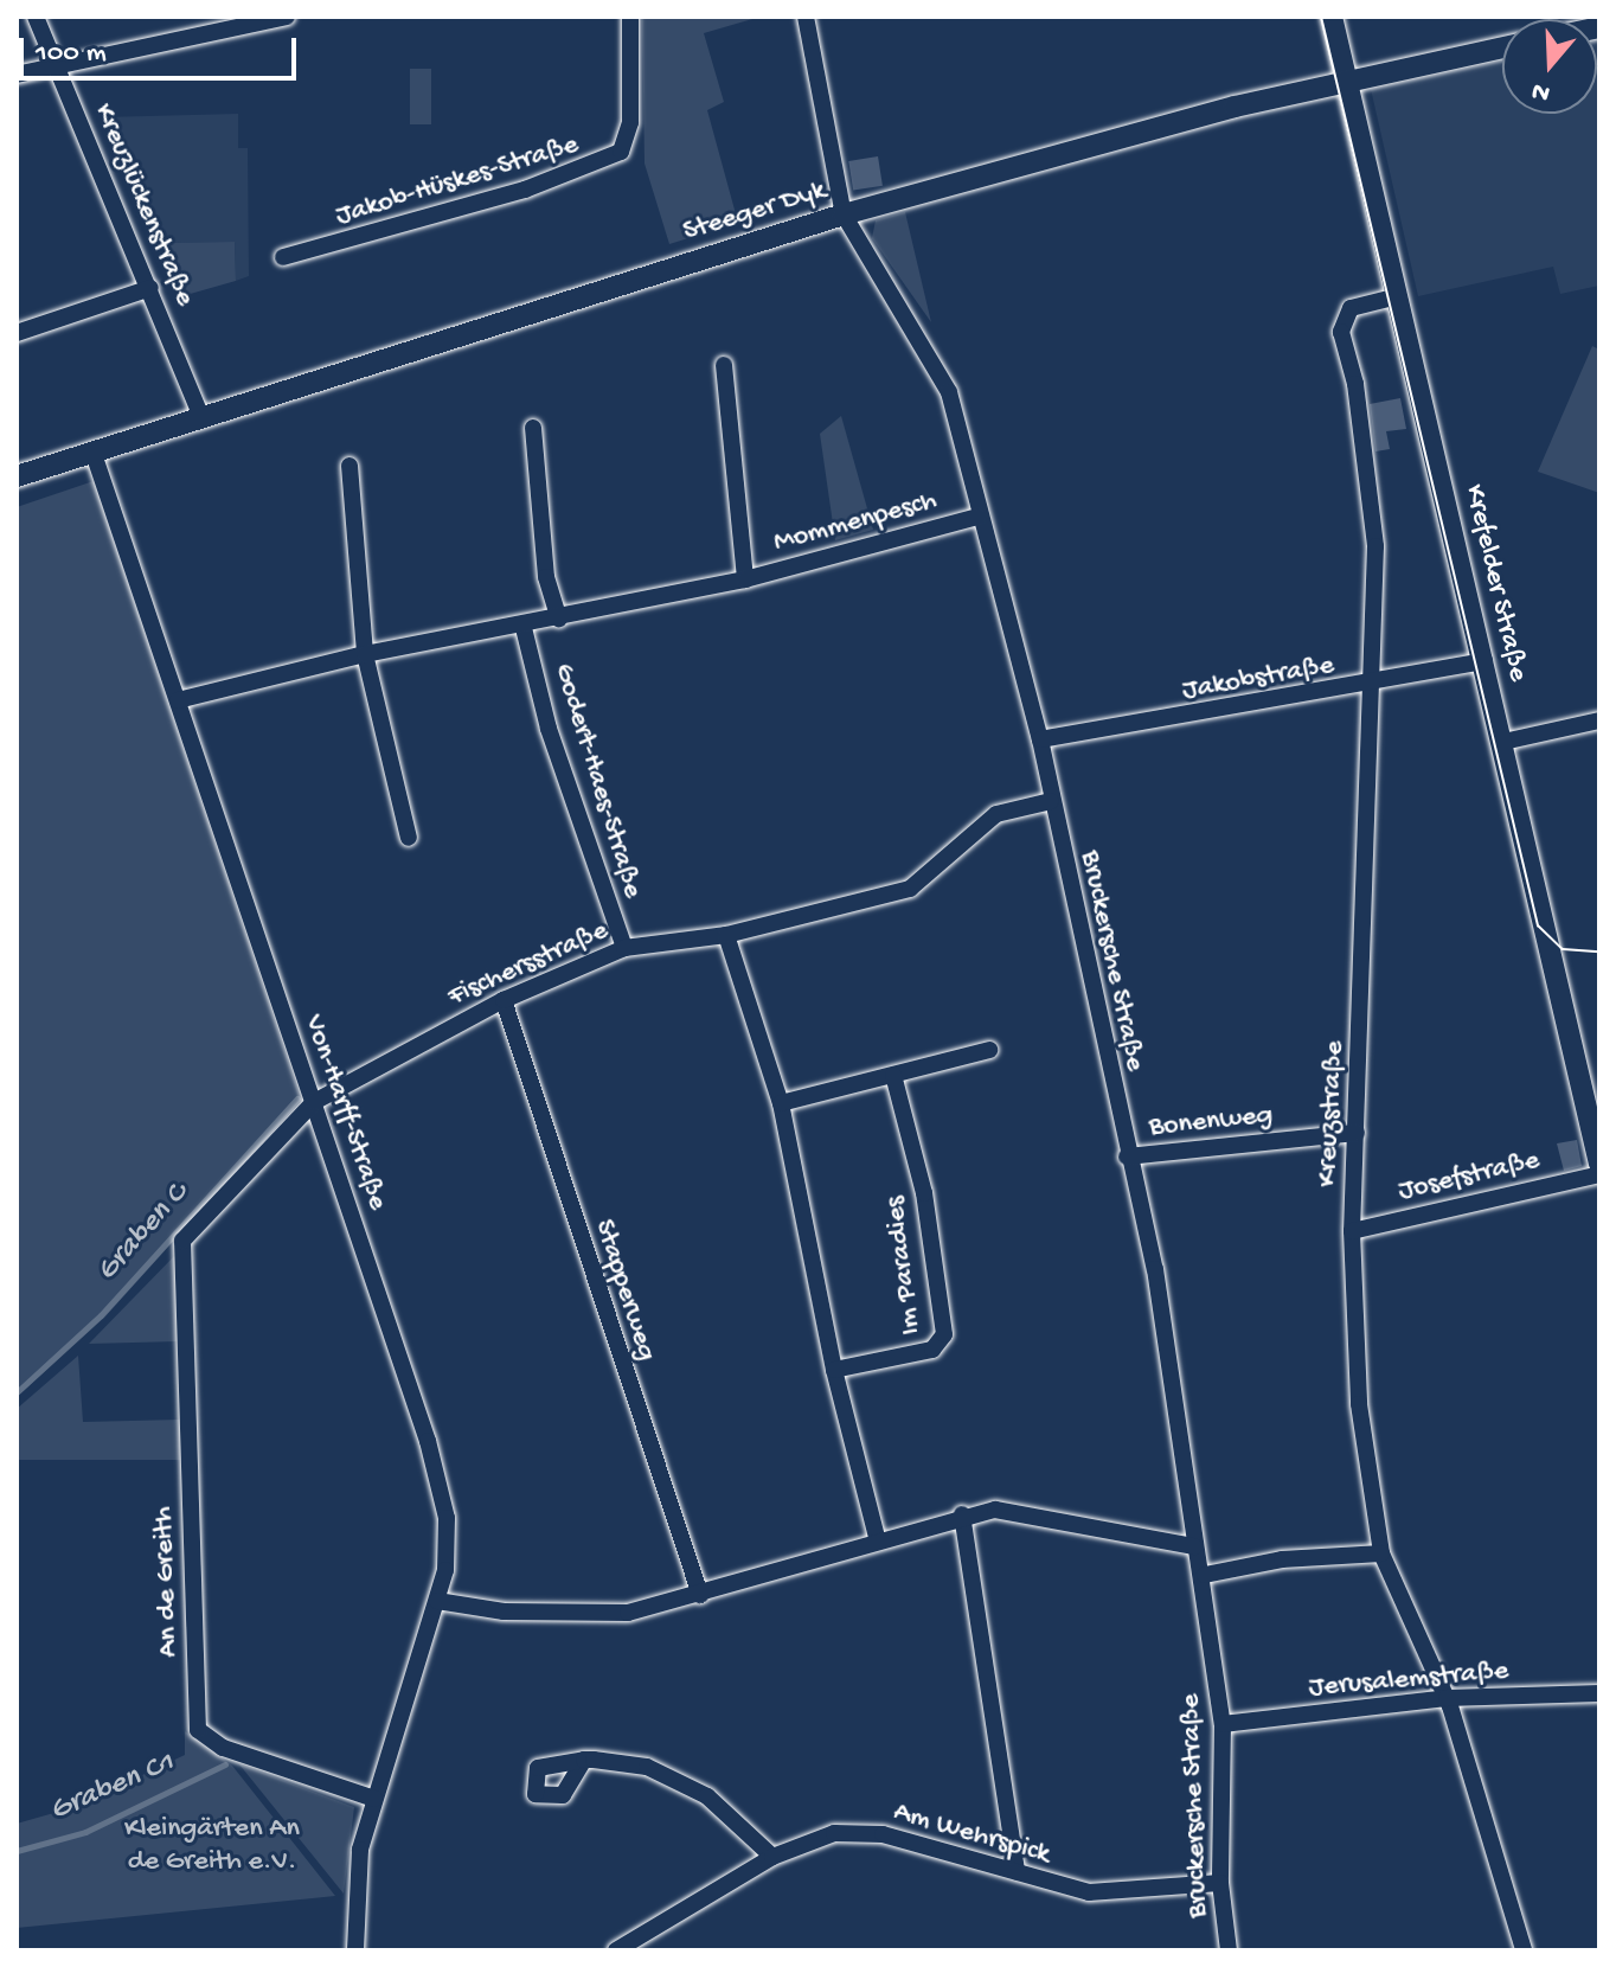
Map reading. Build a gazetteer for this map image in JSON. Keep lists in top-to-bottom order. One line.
{"streets":{"street":["Jakob-Hüskes-Straße","Kreuzlückenstraße","Steeger Dyk","Mommenpesch","Krefelder Straße","Jakobstraße","Godert-Haes-Straße","Bruckersche Straße","Fischersstraße","Von-Harff-Straße","Kreuzstraße","Bonenweg","Josefstraße","Im Paradies","Stapperweg","An de Greith","Jerusalemstraße","Am Wehrspick"]},"crossings":[["Kreuzlückenstraße","Steeger Dyk"],["Steeger Dyk","Krefelder Straße"],["Steeger Dyk","Bruckersche Straße"],["Steeger Dyk","Von-Harff-Straße"],["Mommenpesch","Godert-Haes-Straße"],["Mommenpesch","Bruckersche Straße"],["Mommenpesch","Von-Harff-Straße"],["Krefelder Straße","Jakobstraße"],["Krefelder Straße","Kreuzstraße"],["Jakobstraße","Bruckersche Straße"],["Jakobstraße","Kreuzstraße"],["Godert-Haes-Straße","Fischersstraße"],["Bruckersche Straße","Fischersstraße"],["Bruckersche Straße","Bonenweg"],["Bruckersche Straße","Jerusalemstraße"],["Bruckersche Straße","Am Wehrspick"],["Fischersstraße","Von-Harff-Straße"],["Fischersstraße","Stapperweg"],["Fischersstraße","An de Greith"],["Von-Harff-Straße","An de Greith"],["Kreuzstraße","Bonenweg"],["Kreuzstraße","Josefstraße"],["Kreuzstraße","Jerusalemstraße"]],"water":["Graben C","Graben C1"],"parks":["Kleingärten An de Greith e.V."],"scale_bar":"100 m","north":"bottom"}
